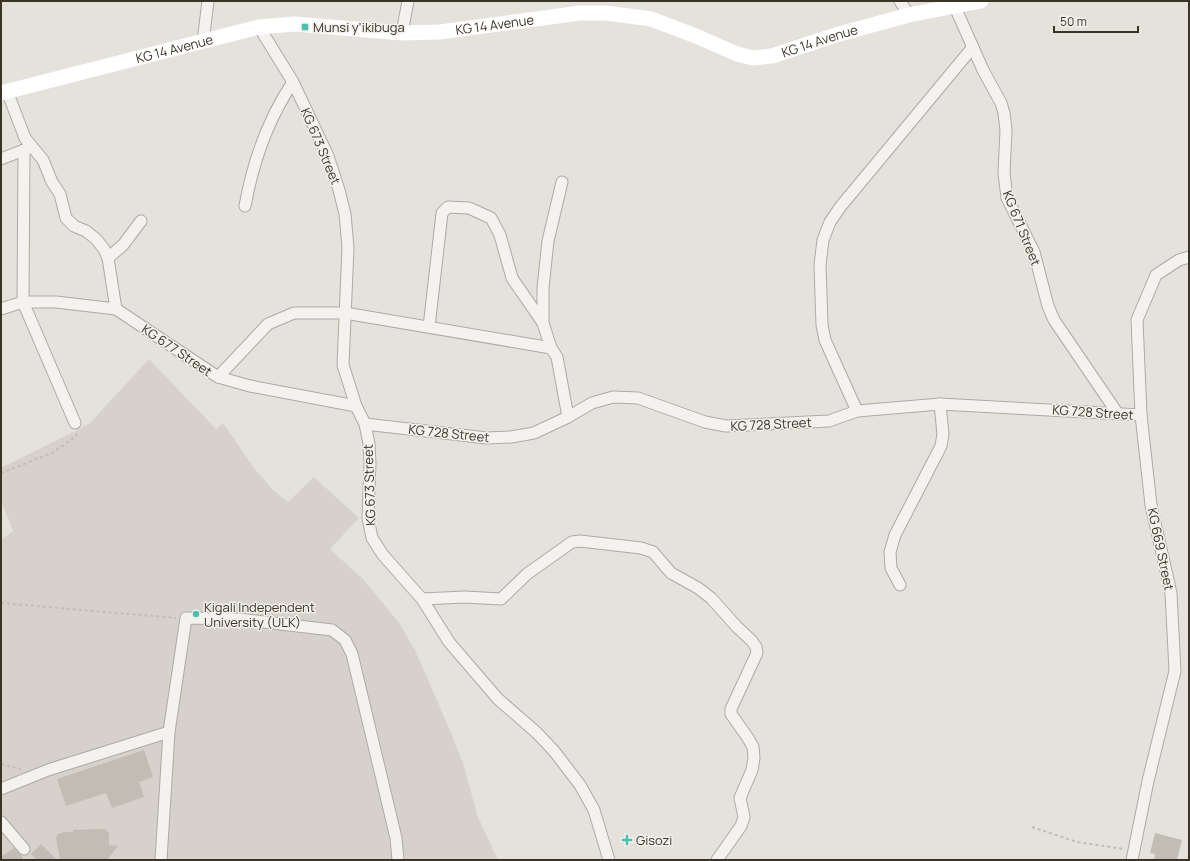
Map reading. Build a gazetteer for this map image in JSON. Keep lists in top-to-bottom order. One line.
{"streets":{"main road":["KG 14 Avenue"],"street":["KG 673 Street","KG 671 Street","KG 677 Street","KG 728 Street","KG 669 Street"]},"crossings":[["KG 14 Avenue","KG 673 Street"],["KG 14 Avenue","KG 671 Street"],["KG 673 Street","KG 677 Street"],["KG 673 Street","KG 728 Street"],["KG 671 Street","KG 728 Street"],["KG 728 Street","KG 669 Street"]],"places":{"transit":["Munsi y'ikibuga"],"other":["Kigali Independent University (ULK)"],"health":["Gisozi"]},"scale_bar":"50 m"}
